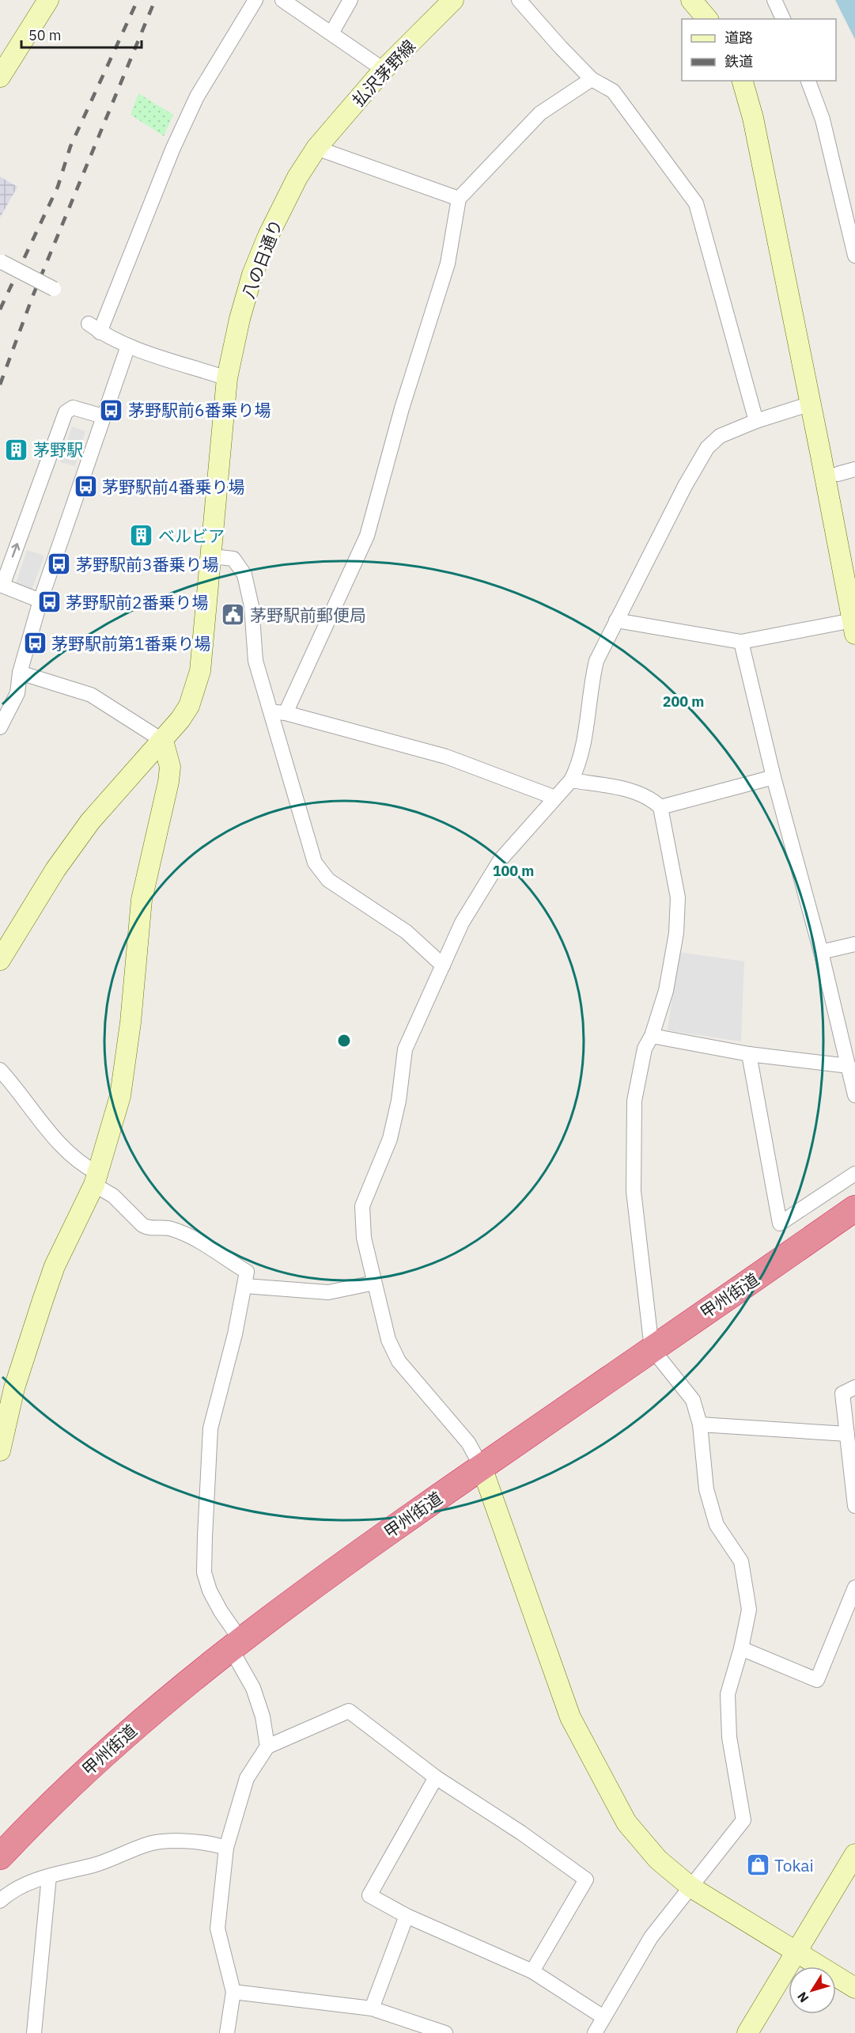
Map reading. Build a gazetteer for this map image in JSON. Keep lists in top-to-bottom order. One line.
{"streets":{"highway":["甲州街道"],"street":["払沢茅野線","八の日通り"]},"crossings":[["払沢茅野線","八の日通り"]],"places":{"bus stop":["茅野駅前6番乗り場","茅野駅前4番乗り場","茅野駅前3番乗り場","茅野駅前2番乗り場","茅野駅前第1番乗り場"],"building":["茅野駅","ベルビア"],"public building":["茅野駅前郵便局"],"shop":["Tokai"]},"legend":["道路","鉄道"],"scale_bar":"50 m","north":"bottom left","rings":["200 m","100 m"]}
